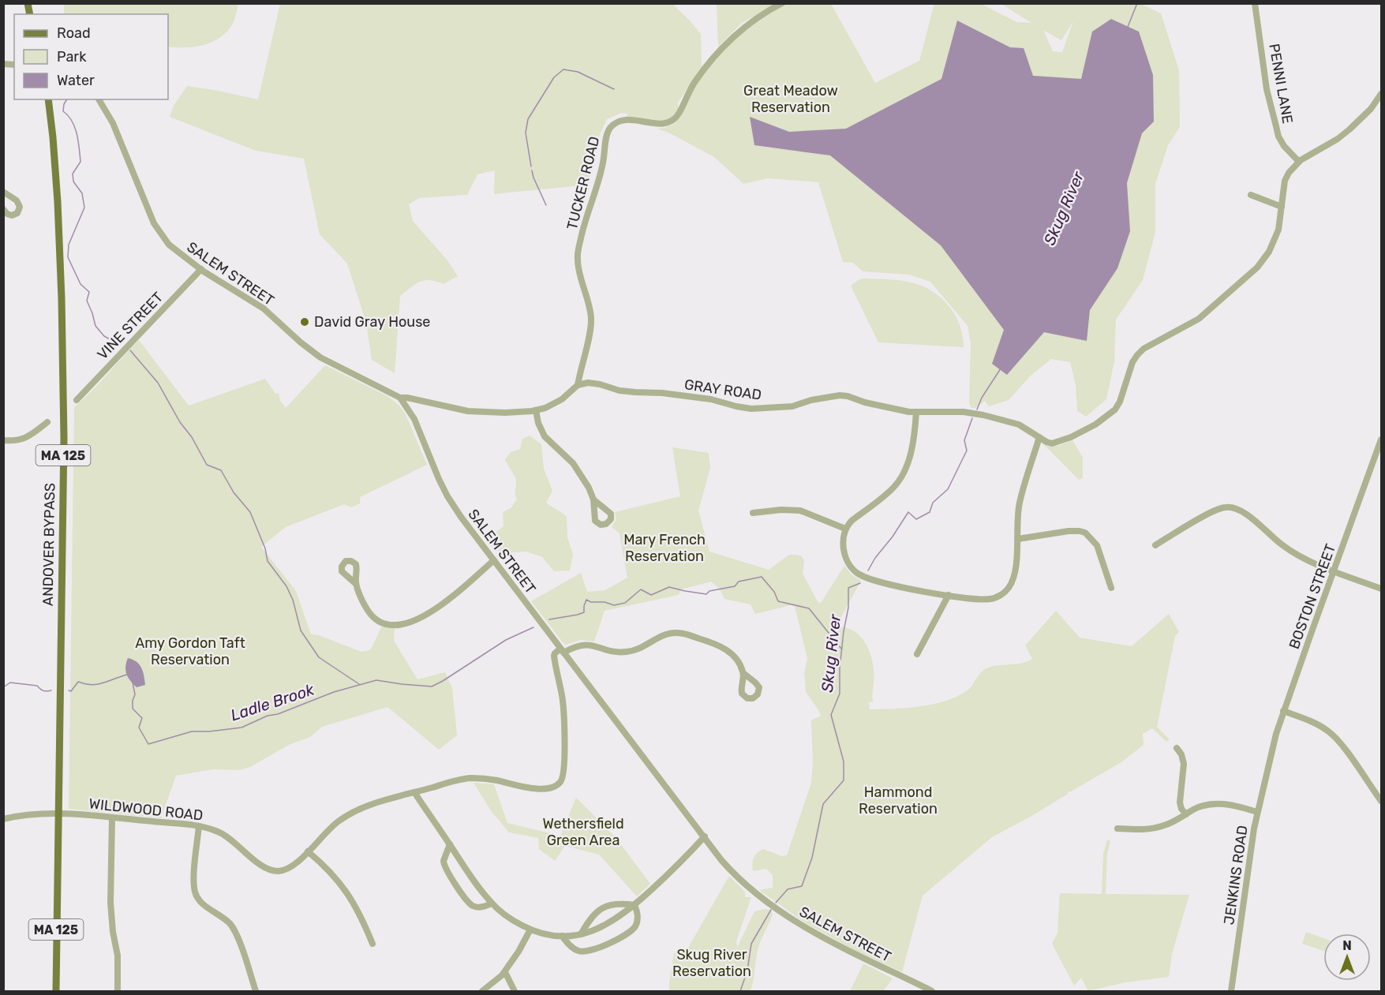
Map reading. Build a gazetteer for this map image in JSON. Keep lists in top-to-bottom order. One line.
{"streets":{"main road":["MA 125","ANDOVER BYPASS"],"street":["PENNI LANE","TUCKER ROAD","SALEM STREET","VINE STREET","GRAY ROAD","BOSTON STREET","WILDWOOD ROAD","JENKINS ROAD"]},"crossings":[["PENNI LANE","GRAY ROAD"],["TUCKER ROAD","GRAY ROAD"],["SALEM STREET","VINE STREET"],["SALEM STREET","WILDWOOD ROAD"],["ANDOVER BYPASS","WILDWOOD ROAD"],["BOSTON STREET","JENKINS ROAD"]],"water":["Skug River","Ladle Brook"],"parks":["Great Meadow Reservation","Mary French Reservation","Amy Gordon Taft Reservation","Hammond Reservation","Wethersfield Green Area","Skug River Reservation"],"places":["David Gray House"],"legend":["Road","Park","Water"],"north":"top"}
